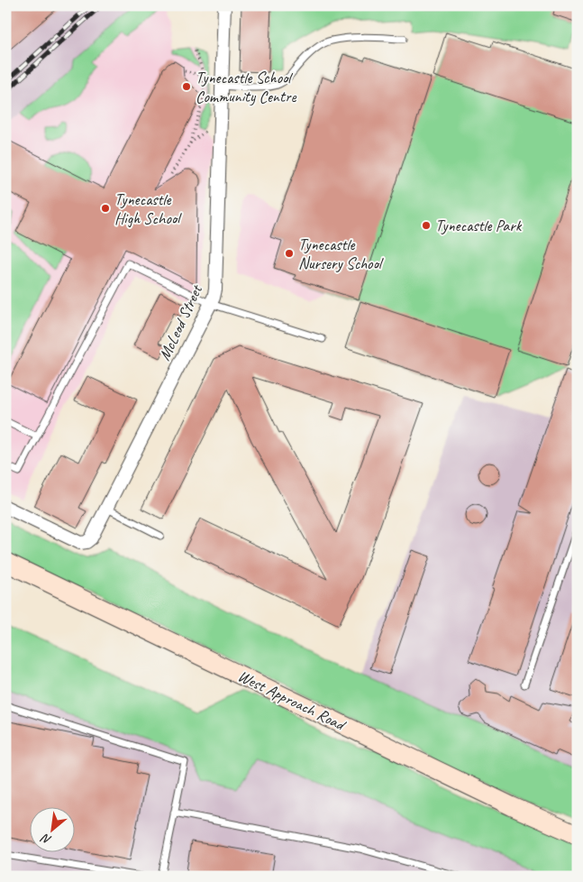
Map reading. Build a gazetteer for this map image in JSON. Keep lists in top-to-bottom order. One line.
{"streets":{"street":["McLeod Street","West Approach Road"]},"places":["Tynecastle School Community Centre","Tynecastle High School","Tynecastle Park","Tynecastle Nursery School"],"north":"bottom left"}
